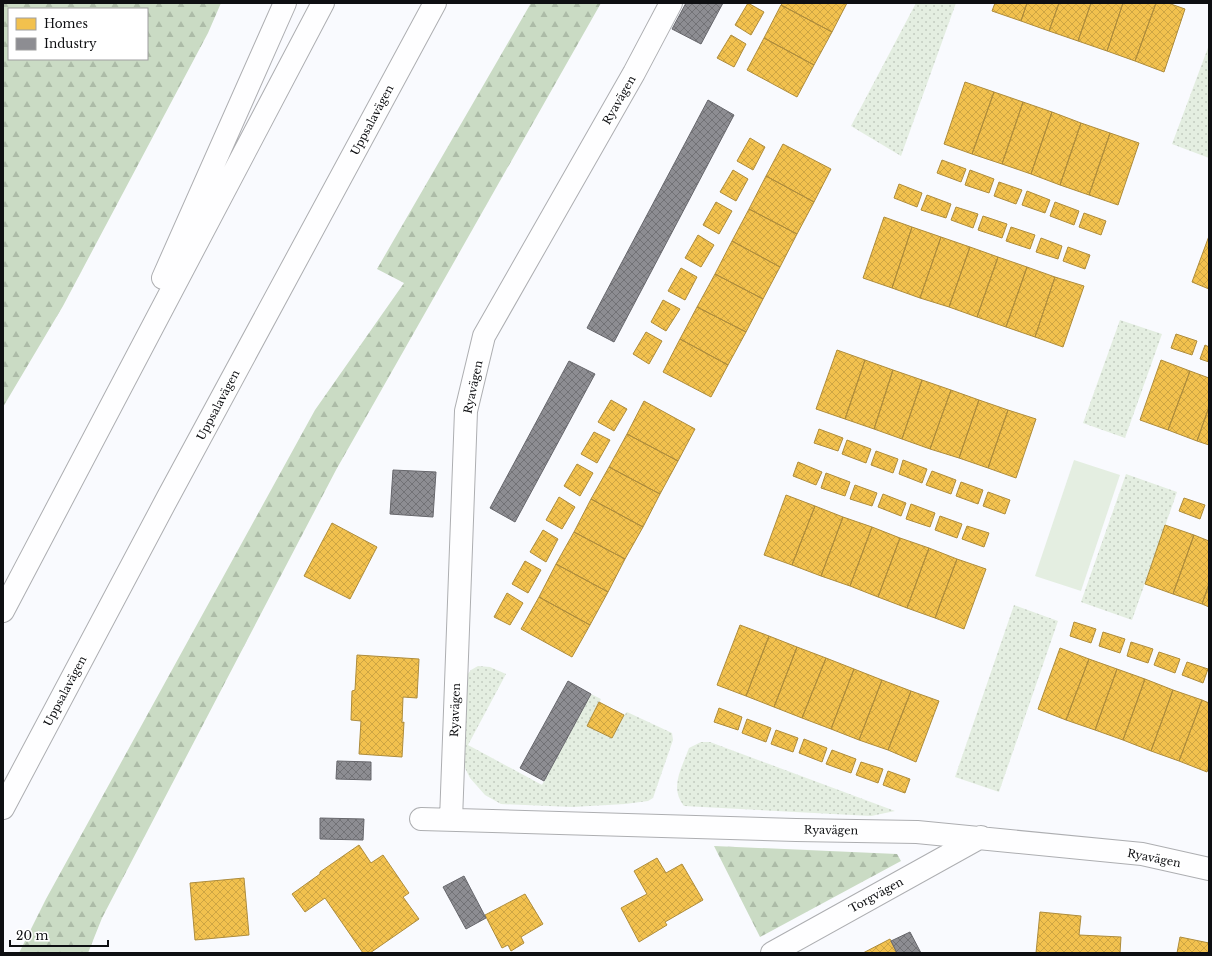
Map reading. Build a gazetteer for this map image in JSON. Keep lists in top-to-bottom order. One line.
{"streets":{"main road":["Ryavägen","Uppsalavägen","Torgvägen"]},"crossings":[["Ryavägen","Torgvägen"]],"legend":["Homes","Industry"],"scale_bar":"20 m"}
